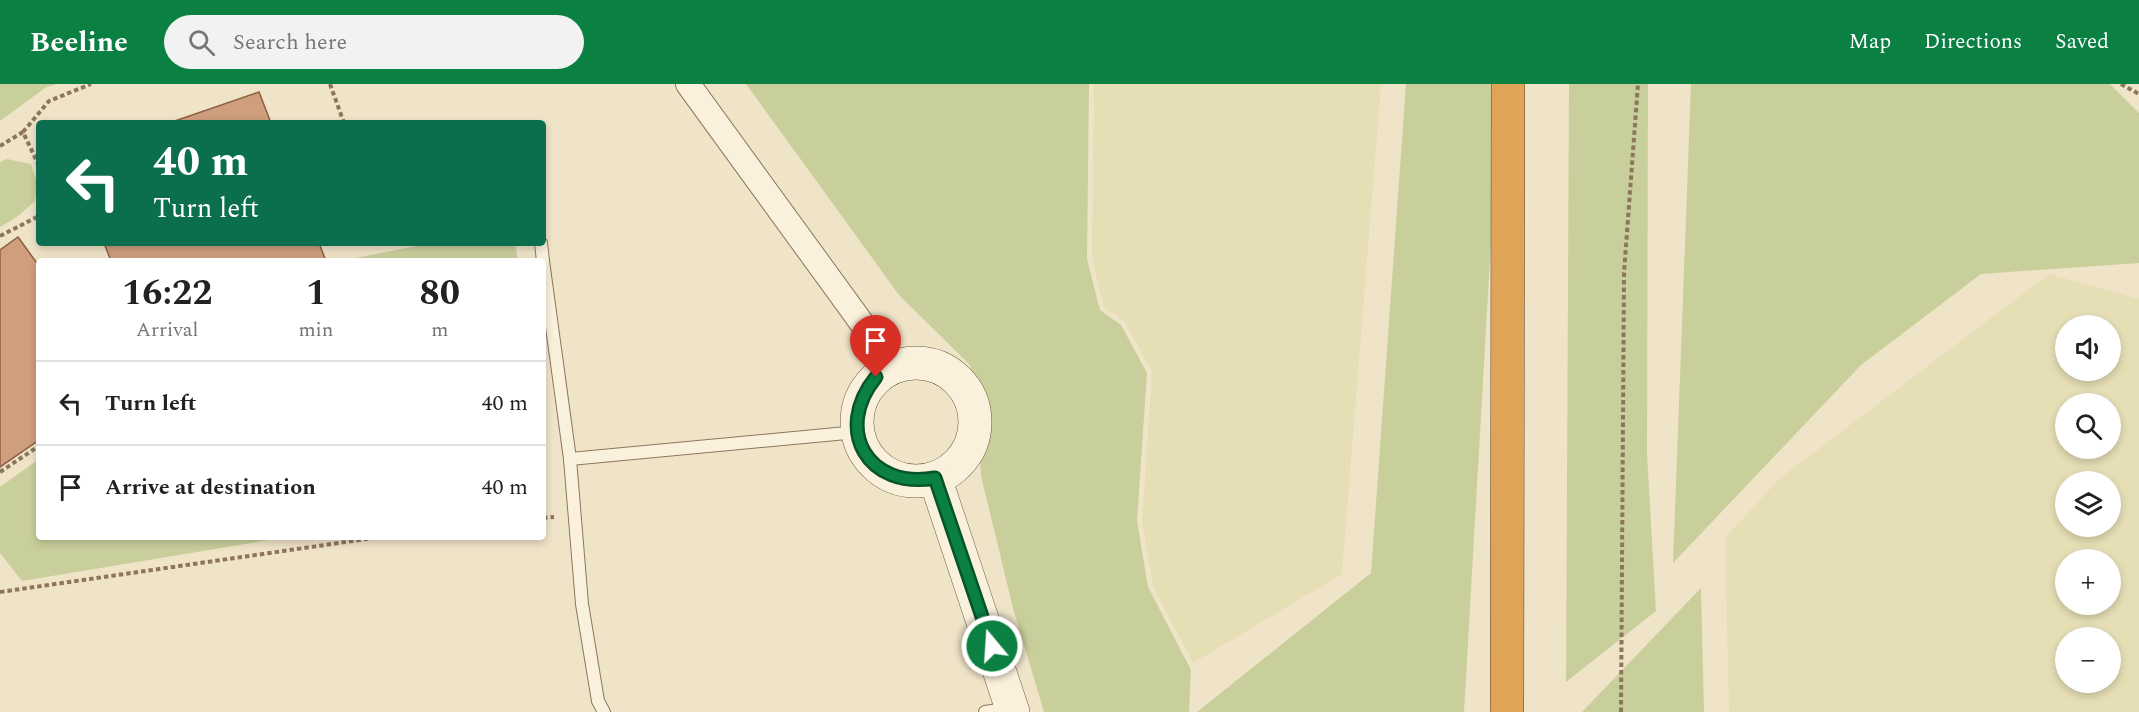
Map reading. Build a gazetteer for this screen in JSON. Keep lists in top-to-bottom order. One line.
{"page":{"header":"Beeline","search":"Search here","nav":["Map","Directions","Saved"],"turn":["40 m","Turn left"],"eta":["16:22","Arrival","1","min","80","m"],"map_buttons":["+","−"],"list":[{"name":"Turn left","value":"40 m"},{"name":"Arrive at destination","value":"40 m"}]}}
